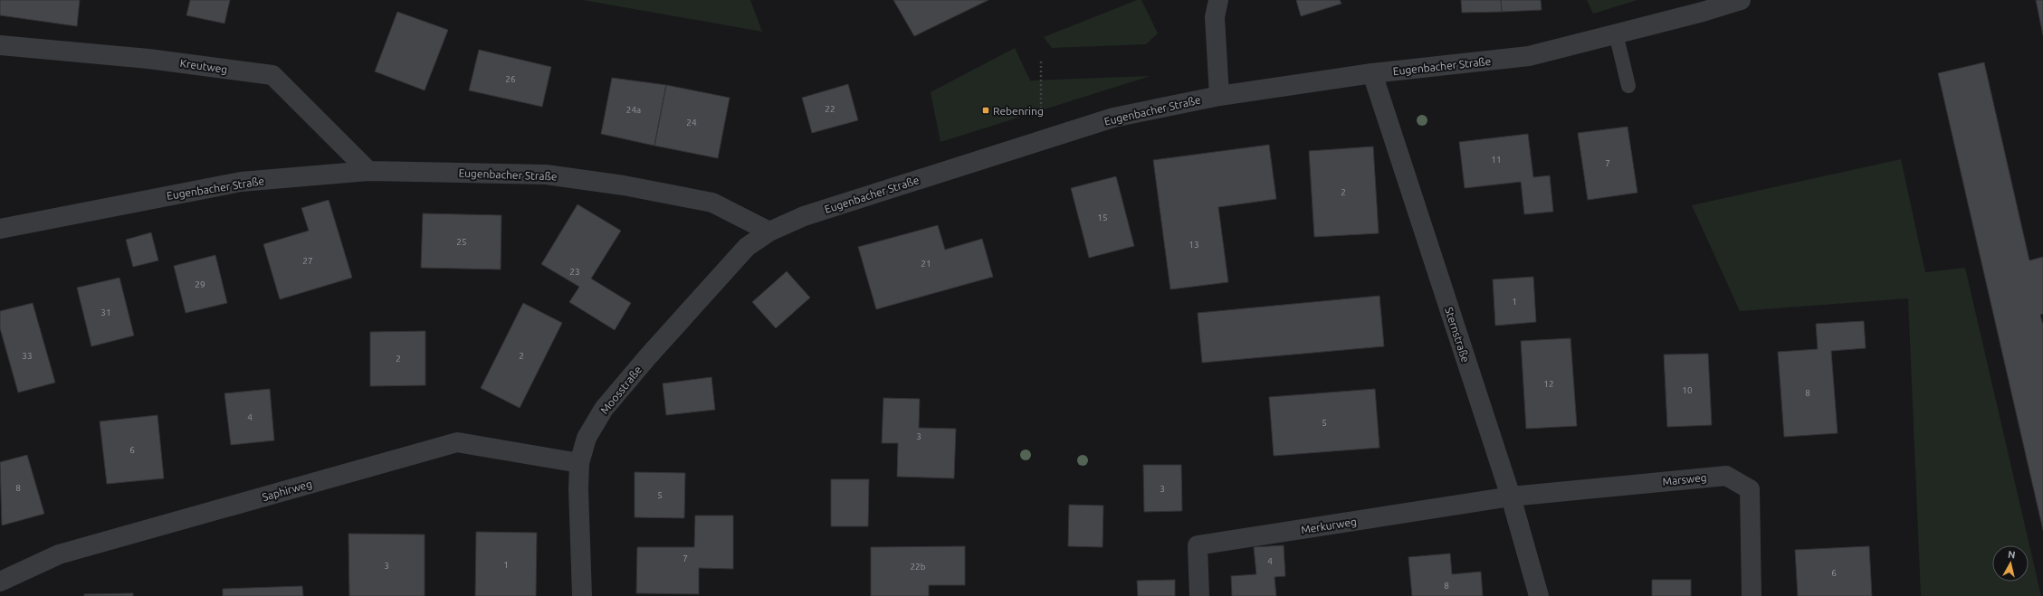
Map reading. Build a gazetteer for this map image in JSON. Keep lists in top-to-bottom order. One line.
{"streets":{"street":["Kreutweg","Eugenbacher Straße","Sternstraße","Moosstraße","Marsweg","Saphirweg","Merkurweg"]},"crossings":[["Kreutweg","Eugenbacher Straße"],["Eugenbacher Straße","Sternstraße"],["Eugenbacher Straße","Moosstraße"],["Sternstraße","Marsweg"],["Sternstraße","Merkurweg"],["Moosstraße","Saphirweg"],["Marsweg","Merkurweg"]],"places":{"transit":["Rebenring"]},"house_numbers":["26","22","24a","24","11","7","2","15","25","13","27","21","23","29","1","31","33","2","2","12","10","8","4","5","3","6","8","3","5","7","4","1","3","22b","6","8"],"north":"top"}
